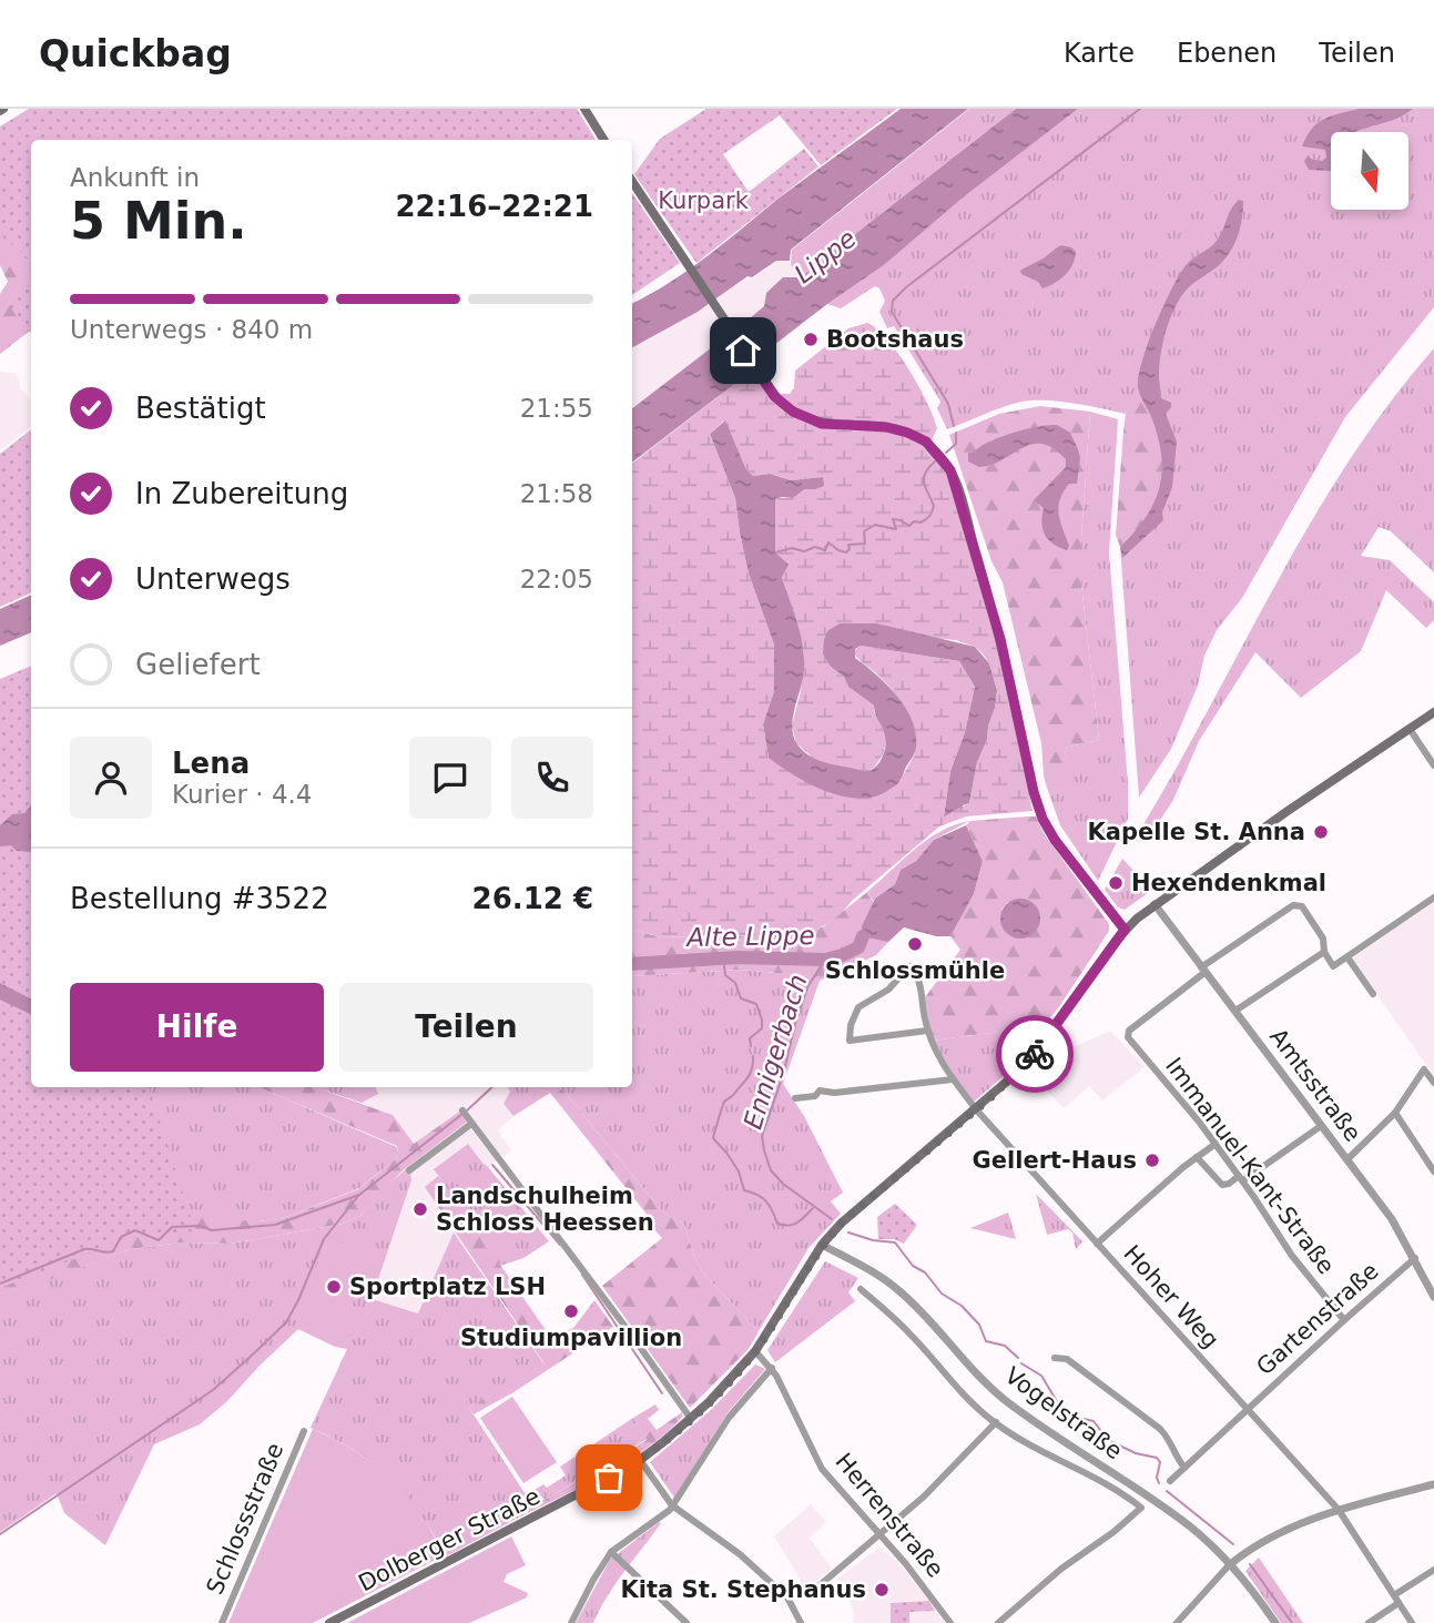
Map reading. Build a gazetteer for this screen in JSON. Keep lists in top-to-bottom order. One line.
{"streets":{"main road":["Dolberger Straße"],"street":["Amtsstraße","Immanuel-Kant-Straße","Hoher Weg","Gartenstraße","Vogelstraße","Herrenstraße","Schlossstraße"]},"crossings":[["Amtsstraße","Immanuel-Kant-Straße"],["Amtsstraße","Gartenstraße"],["Amtsstraße","Dolberger Straße"],["Immanuel-Kant-Straße","Gartenstraße"],["Hoher Weg","Gartenstraße"],["Hoher Weg","Dolberger Straße"],["Vogelstraße","Dolberger Straße"],["Herrenstraße","Dolberger Straße"]],"water":["Lippe","Alte Lippe","Ennigerbach"],"parks":["Kurpark"],"places":["Bootshaus","Kapelle St. Anna","Hexendenkmal","Schlossmühle","Gellert-Haus","Landschulheim Schloss Heessen","Sportplatz LSH","Studiumpavillion","Kita St. Stephanus"],"north":"bottom","page":{"header":"Quickbag","nav":["Karte","Ebenen","Teilen"],"heading":["5 Min.","Ankunft in","22:16–22:21"],"panel":["Lena","Kurier · 4.4","Bestellung #3522","26.12 €"],"bar":"Unterwegs · 840 m","list":[["Bestätigt","21:55"],["In Zubereitung","21:58"],["Unterwegs","22:05"],"Geliefert"],"buttons":["Hilfe","Teilen"]}}
